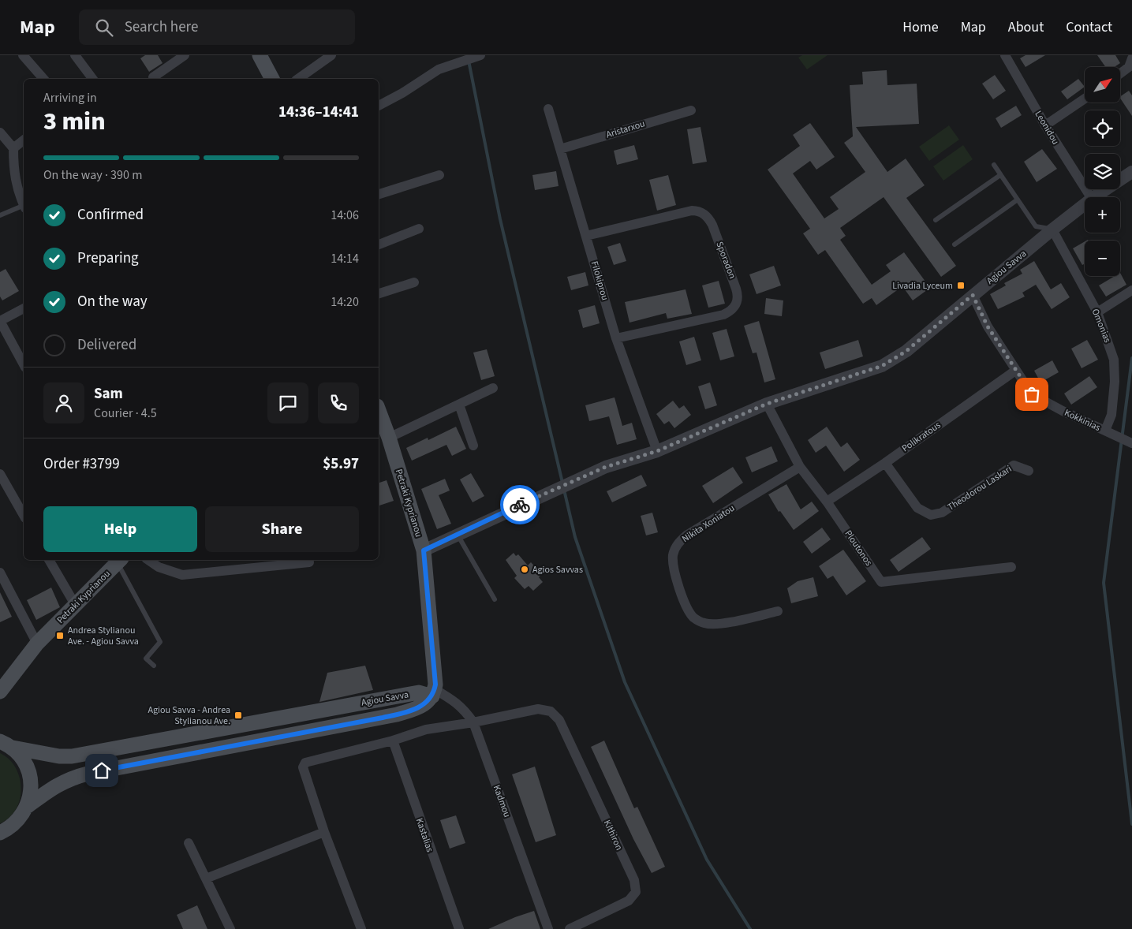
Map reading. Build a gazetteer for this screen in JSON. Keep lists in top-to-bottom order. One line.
{"streets":{"main road":["Agiou Savva","Petraki Kyprianou"],"street":["Leonidou","Aristarxou","Sporadon","Filokiprou","Omonias","Kokkinias","Polikratous","Theodorou Laskari","Nikita Xoniatou","Ploutonos","Kadmou","Kastalias","Kithiron"]},"crossings":[["Aristarxou","Filokiprou"],["Sporadon","Filokiprou"],["Agiou Savva","Filokiprou"],["Agiou Savva","Omonias"],["Agiou Savva","Kokkinias"],["Agiou Savva","Petraki Kyprianou"],["Agiou Savva","Ploutonos"],["Agiou Savva","Kadmou"],["Omonias","Kokkinias"],["Kokkinias","Polikratous"],["Polikratous","Theodorou Laskari"],["Polikratous","Ploutonos"],["Petraki Kyprianou","Kadmou"],["Nikita Xoniatou","Ploutonos"],["Kadmou","Kithiron"]],"places":{"transit":["Livadia Lyceum","Andrea Stylianou Ave. - Agiou Savva","Agiou Savva - Andrea Stylianou Ave."],"other":["Agios Savvas"]},"north":"top right","page":{"header":"Map","search":"Search here","nav":["Home","Map","About","Contact"],"map_buttons":["+","−"],"heading":["3 min","Arriving in","14:36–14:41"],"panel":["Sam","Courier · 4.5","Order #3799","$5.97"],"bar":"On the way · 390 m","list":[["Confirmed","14:06"],["Preparing","14:14"],["On the way","14:20"],"Delivered"],"buttons":["Help","Share"]}}
